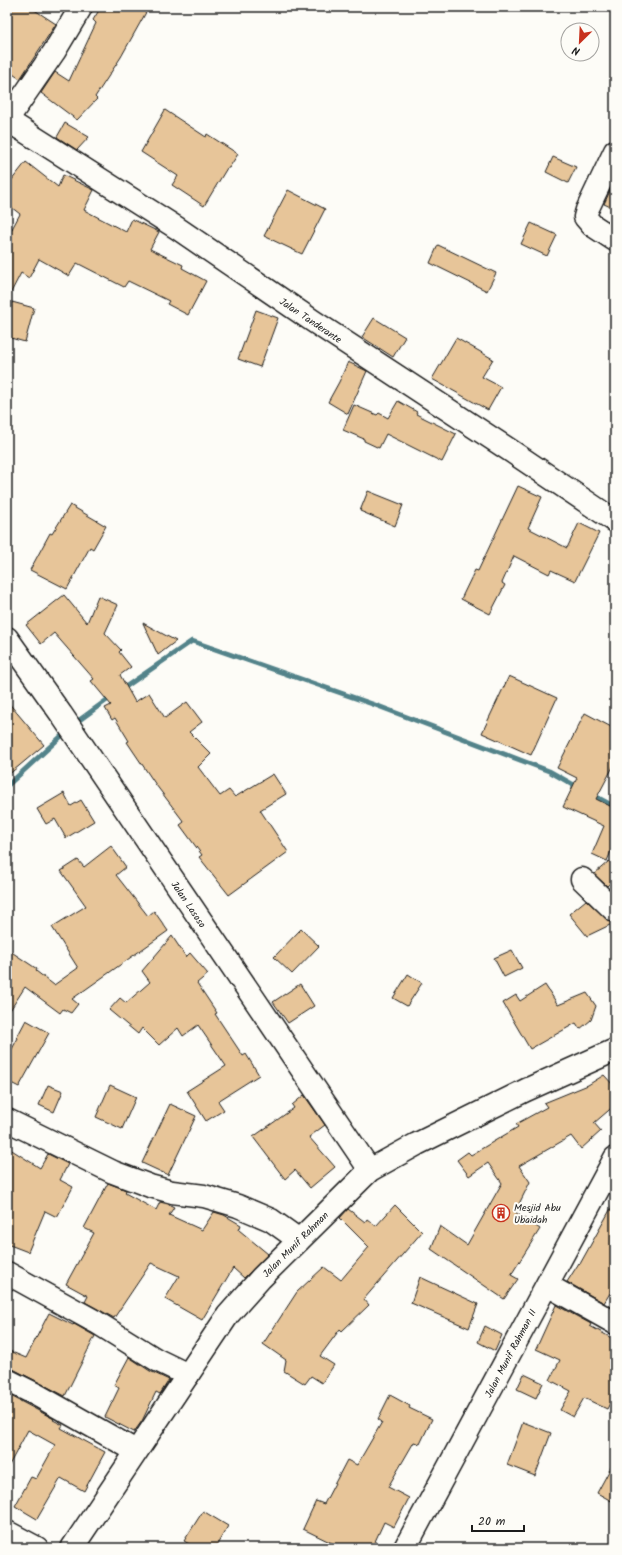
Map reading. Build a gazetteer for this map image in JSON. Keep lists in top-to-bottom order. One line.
{"streets":{"street":["Jalan Tanderante","Jalan Lasoso","Jalan Munif Rahman","Jalan Munif Rahman II"]},"crossings":[["Jalan Lasoso","Jalan Munif Rahman"]],"places":{"building":["Mesjid Abu Ubaidah"]},"scale_bar":"20 m","north":"bottom left"}
